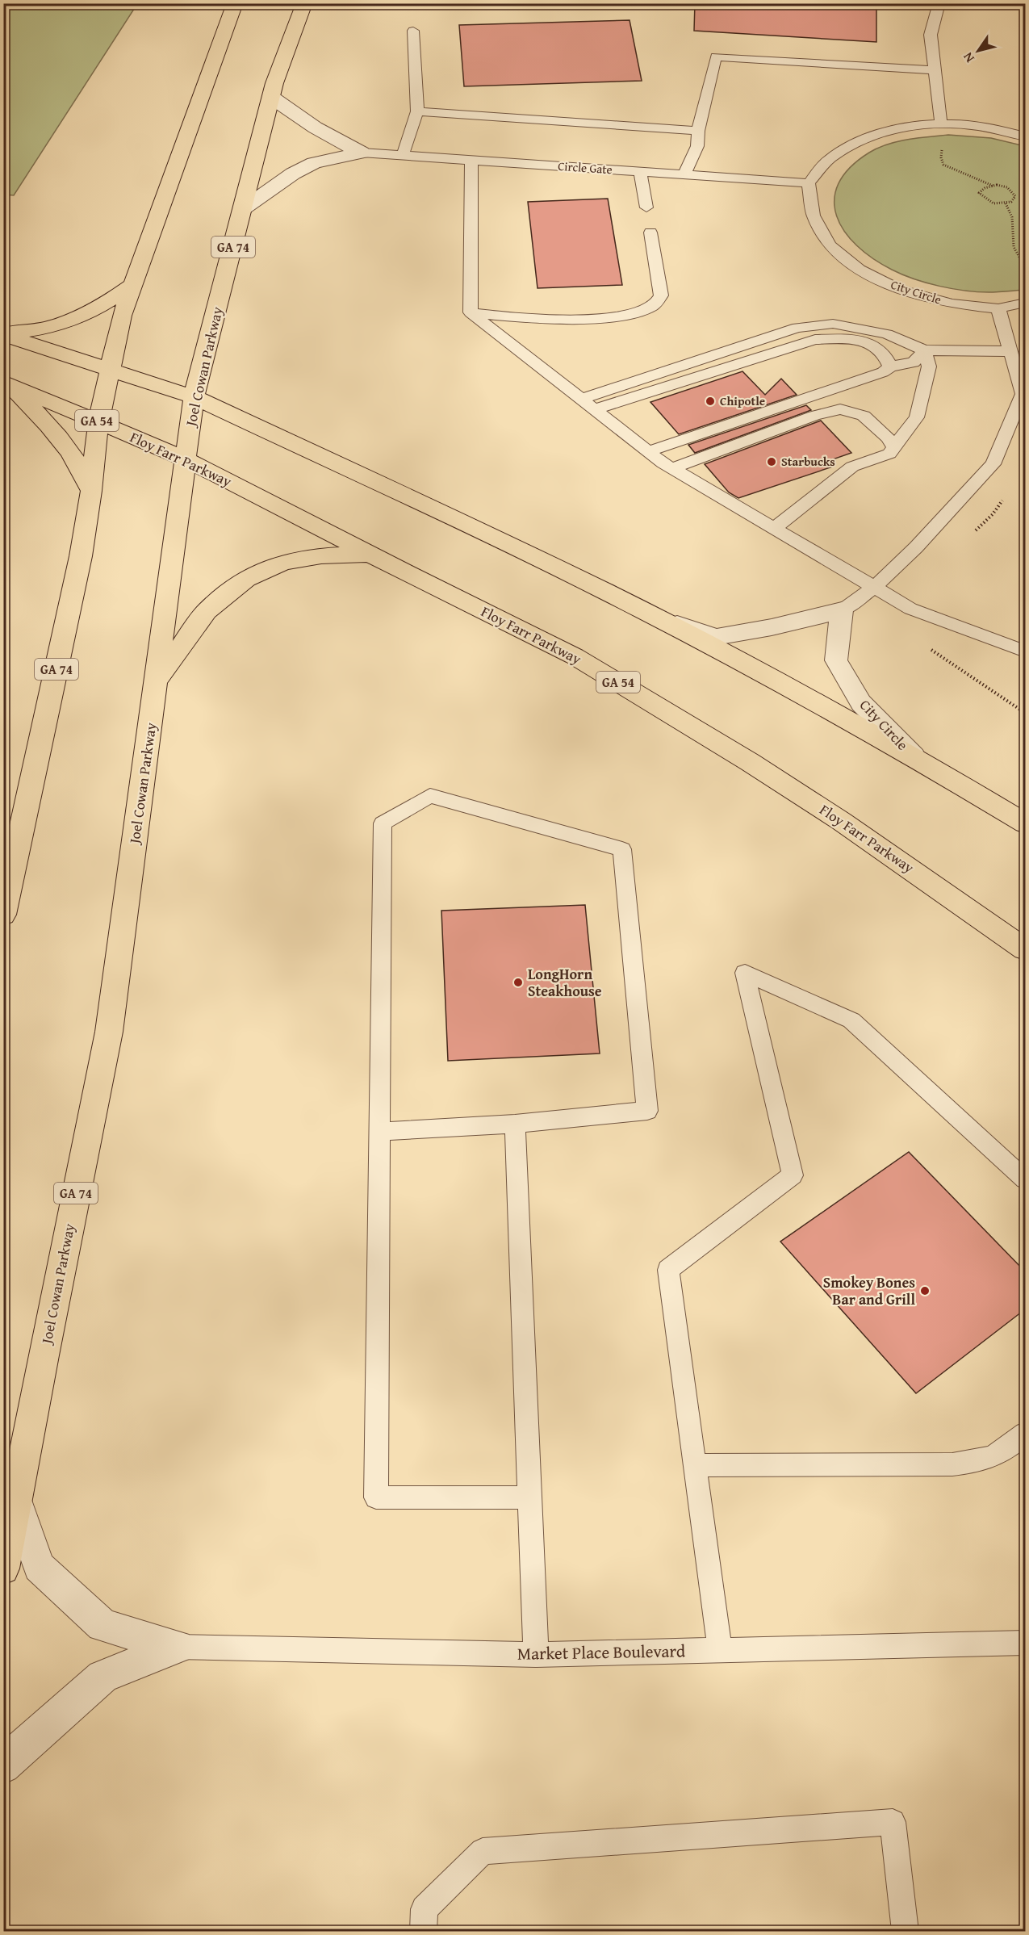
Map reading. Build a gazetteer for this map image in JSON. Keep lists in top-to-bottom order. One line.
{"streets":{"main road":["GA 74","Joel Cowan Parkway","GA 54","Floy Farr Parkway"],"street":["Circle Gate","City Circle","Market Place Boulevard"]},"crossings":[["Circle Gate","City Circle"],["Circle Gate","Joel Cowan Parkway"],["GA 74","Floy Farr Parkway"],["Joel Cowan Parkway","Floy Farr Parkway"],["Joel Cowan Parkway","Market Place Boulevard"]],"places":["Chipotle","Starbucks","LongHorn Steakhouse","Smokey Bones Bar and Grill"],"north":"bottom left"}
